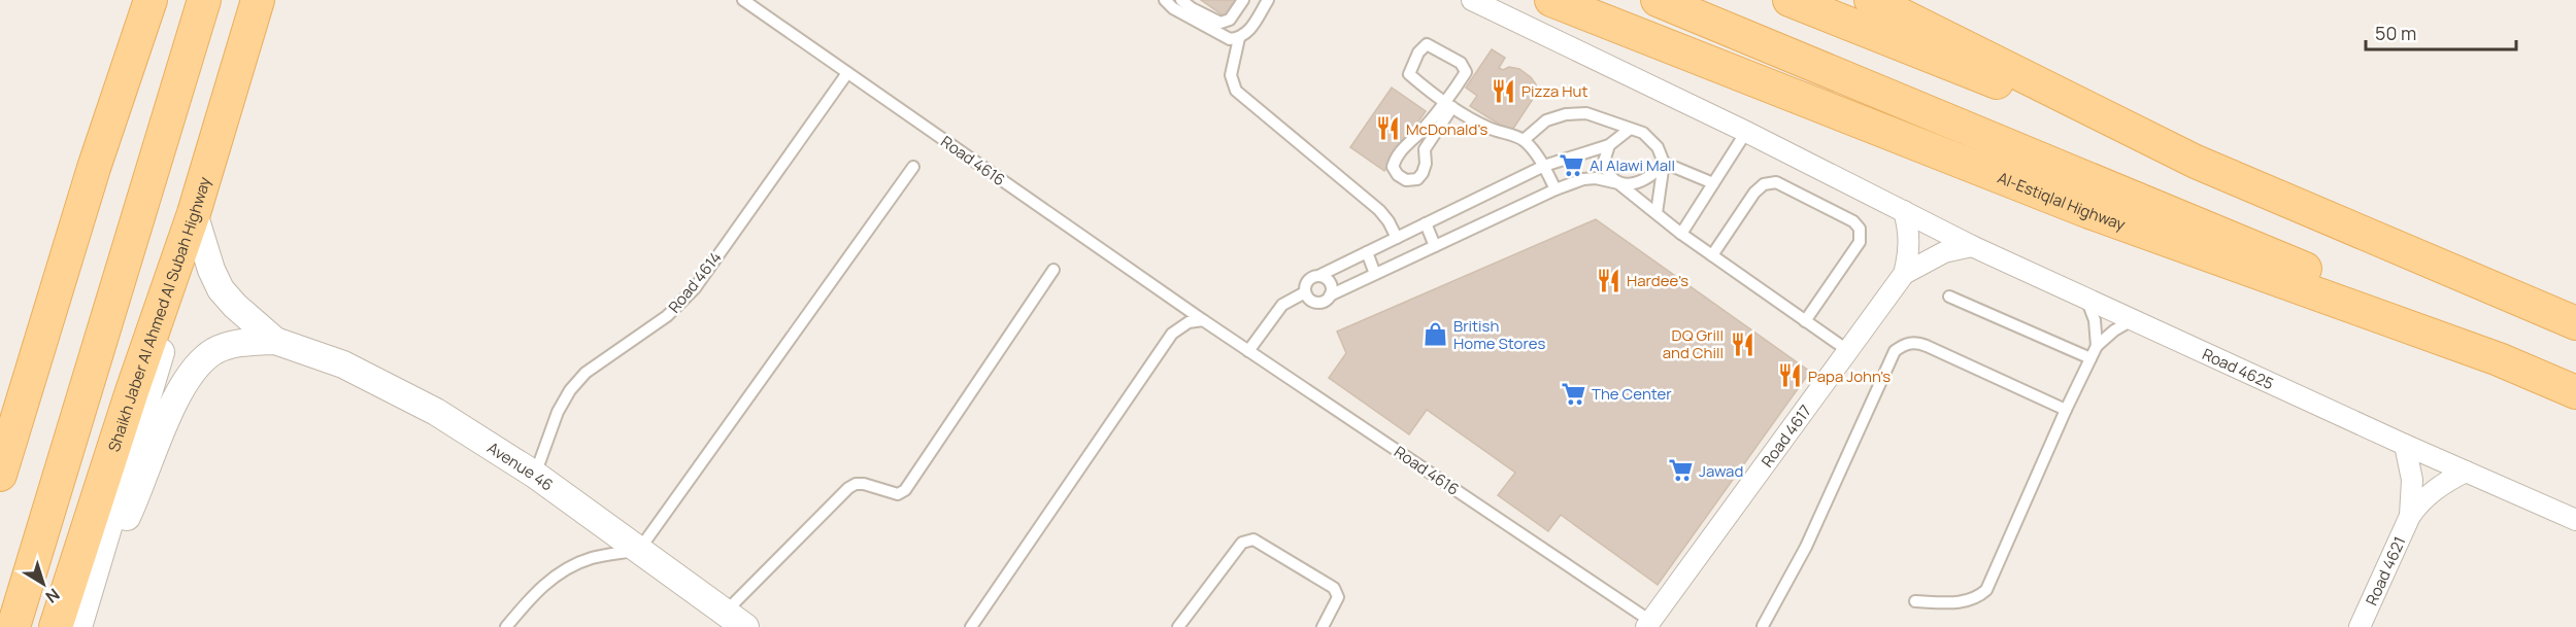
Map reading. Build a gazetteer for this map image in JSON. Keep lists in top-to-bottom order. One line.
{"streets":{"main road":["Al-Estiqlal Highway","Shaikh Jaber Al Ahmed Al Subah Highway"],"street":["Road 4625","Road 4617","Avenue 46","Road 4621"],"lane":["Road 4616","Road 4614"]},"crossings":[["Road 4616","Road 4614"],["Road 4616","Road 4617"],["Road 4614","Avenue 46"],["Shaikh Jaber Al Ahmed Al Subah Highway","Avenue 46"],["Road 4625","Road 4617"],["Road 4625","Road 4621"]],"places":{"restaurant":["Pizza Hut","McDonald's","Hardee's","DQ Grill and Chill","Papa John's"],"supermarket":["Al Alawi Mall","The Center","Jawad"],"shop":["British Home Stores"]},"scale_bar":"50 m","north":"bottom right"}
